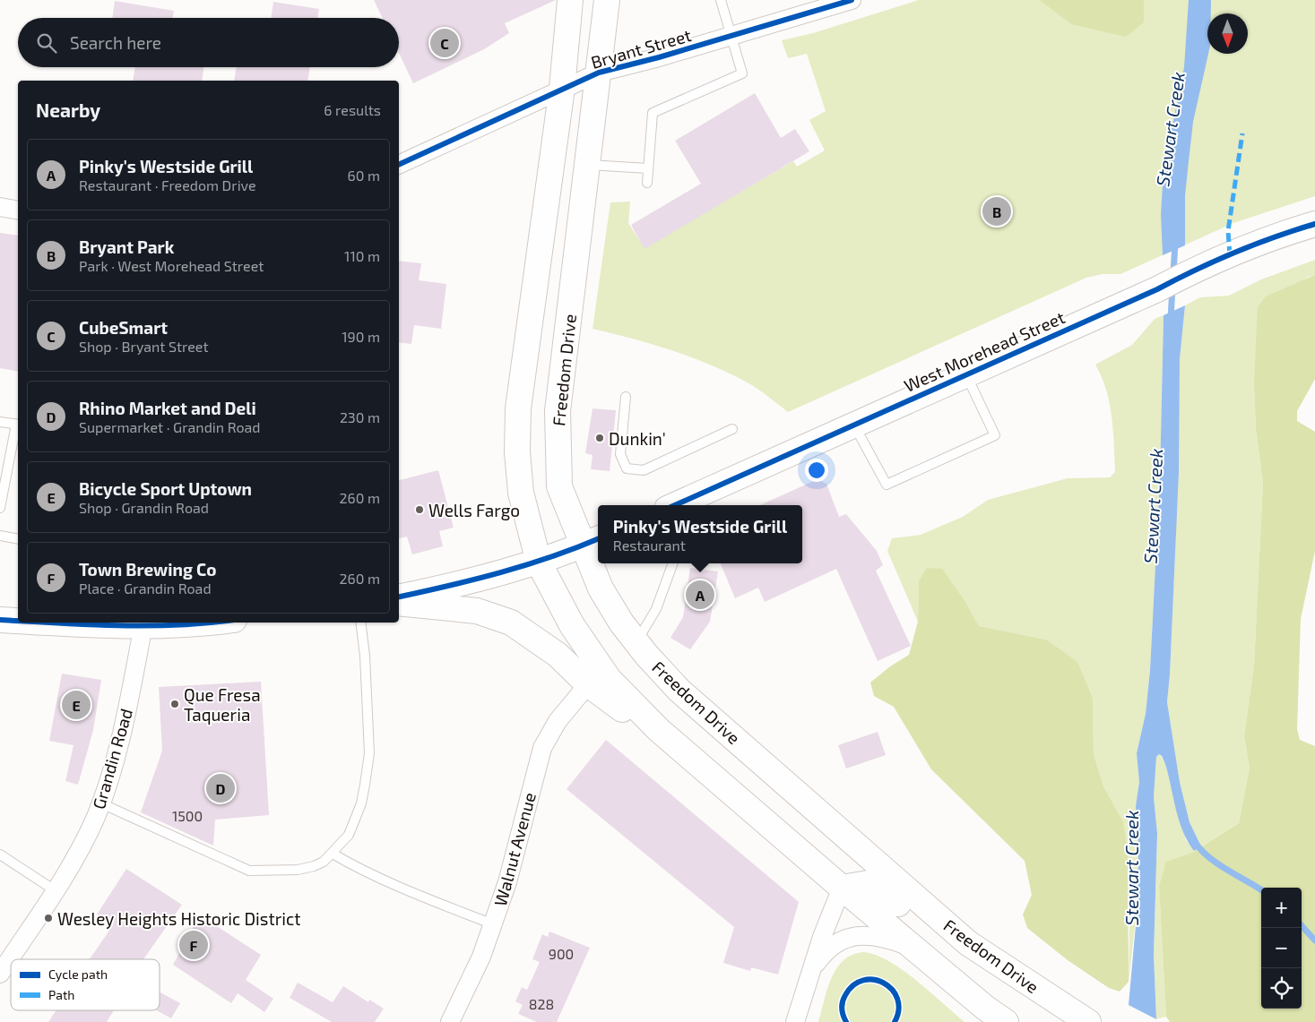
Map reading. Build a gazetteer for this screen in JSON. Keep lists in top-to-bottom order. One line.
{"streets":{"main road":["West Morehead Street","Freedom Drive"],"street":["Bryant Street","Grandin Road","Walnut Avenue"]},"crossings":[["Bryant Street","Freedom Drive"]],"water":["Stewart Creek"],"places":["Dunkin'","Wells Fargo","Que Fresa Taqueria","Wesley Heights Historic District"],"house_numbers":["1500","900","828"],"legend":["Cycle path","Path"],"north":"bottom","page":{"search":"Search here","pins":["C","B","A","E","D","F"],"heading":["Nearby","6 results"],"list":[{"mark":"A","name":"Pinky's Westside Grill","note":"Restaurant · Freedom Drive","value":"60 m"},{"mark":"B","name":"Bryant Park","note":"Park · West Morehead Street","value":"110 m"},{"mark":"C","name":"CubeSmart","note":"Shop · Bryant Street","value":"190 m"},{"mark":"D","name":"Rhino Market and Deli","note":"Supermarket · Grandin Road","value":"230 m"},{"mark":"E","name":"Bicycle Sport Uptown","note":"Shop · Grandin Road","value":"260 m"},{"mark":"F","name":"Town Brewing Co","note":"Place · Grandin Road","value":"260 m"}],"popup":["Pinky's Westside Grill","Restaurant"],"map_buttons":["+","−"]}}
